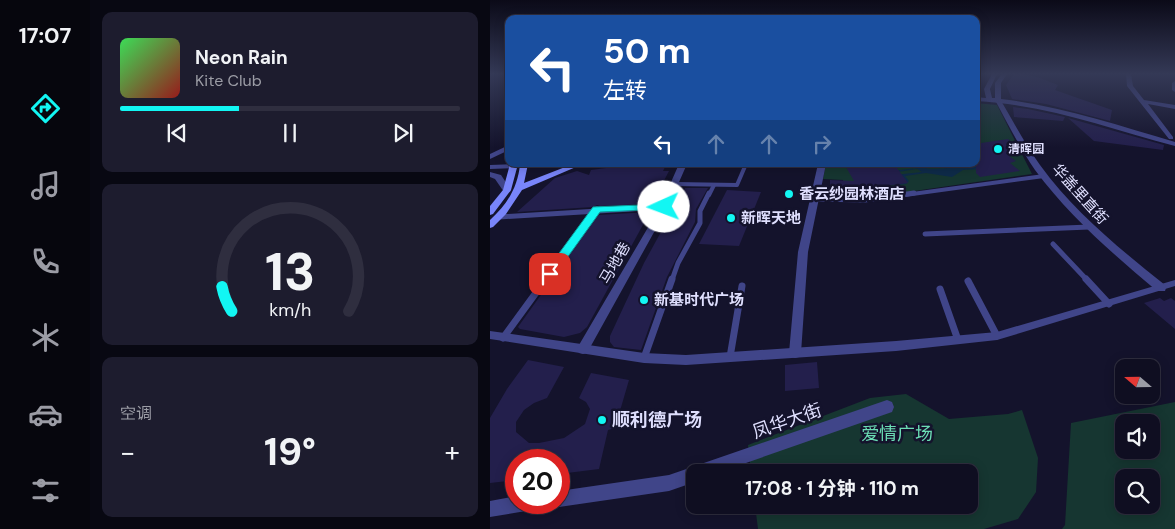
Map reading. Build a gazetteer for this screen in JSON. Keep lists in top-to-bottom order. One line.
{"streets":{"street":["华盖里直街","马地巷","凤华大街"]},"parks":["爱情广场"],"places":["清晖园","香云纱园林酒店","新晖天地","新基时代广场","顺利德广场"],"north":"left","page":{"tabs":"17:07","turn":["50 m","左转"],"song":["Neon Rain","Kite Club"],"tile":"空调","heat":["−","19°","+"],"limit":"20","trip":"17:08 · 1 分钟 · 110 m","gauge":["13","km/h"]}}
